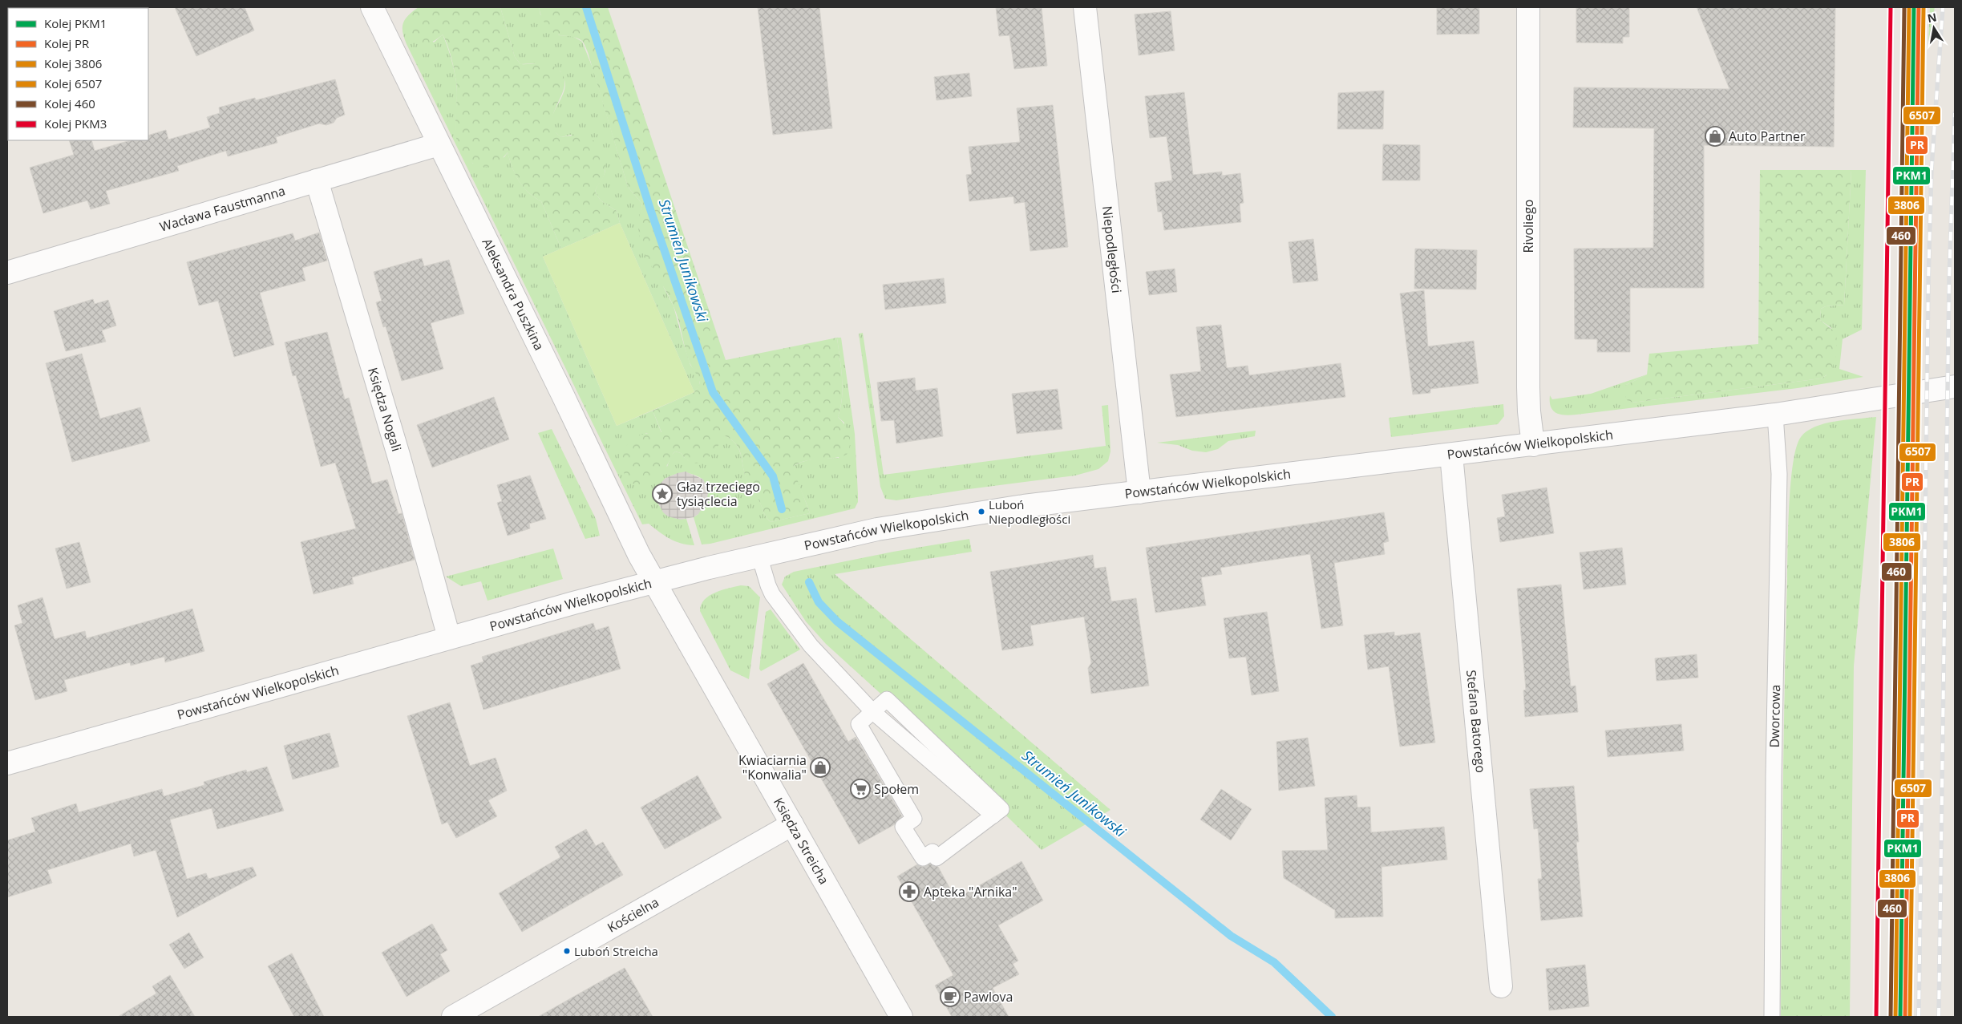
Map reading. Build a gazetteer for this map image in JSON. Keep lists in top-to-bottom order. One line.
{"streets":{"street":["Wacława Faustmanna","Rivoliego","Niepodległości","Aleksandra Puszkina","Księdza Nogali","Powstańców Wielkopolskich","Stefana Batorego","Księdza Streicha","Kościelna"],"lane":["Dworcowa"]},"crossings":[["Wacława Faustmanna","Aleksandra Puszkina"],["Wacława Faustmanna","Księdza Nogali"],["Rivoliego","Powstańców Wielkopolskich"],["Niepodległości","Powstańców Wielkopolskich"],["Aleksandra Puszkina","Powstańców Wielkopolskich"],["Aleksandra Puszkina","Księdza Streicha"],["Księdza Nogali","Powstańców Wielkopolskich"],["Powstańców Wielkopolskich","Dworcowa"],["Powstańców Wielkopolskich","Stefana Batorego"],["Powstańców Wielkopolskich","Księdza Streicha"],["Księdza Streicha","Kościelna"]],"water":["Strumień Junikowski"],"places":{"shop":["Auto Partner","Kwiaciarnia \"Konwalia\""],"place":["Głaz trzeciego tysiąclecia"],"other":["Luboń Niepodległości","Luboń Streicha"],"supermarket":["Społem"],"pharmacy":["Apteka \"Arnika\""],"cafe":["Pawlova"]},"lines":["rail line PKM1","rail line PR","rail line 3806","rail line 6507","rail line 460","rail line PKM3"],"legend":["Kolej PKM1","Kolej PR","Kolej 3806","Kolej 6507","Kolej 460","Kolej PKM3"],"north":"top"}
